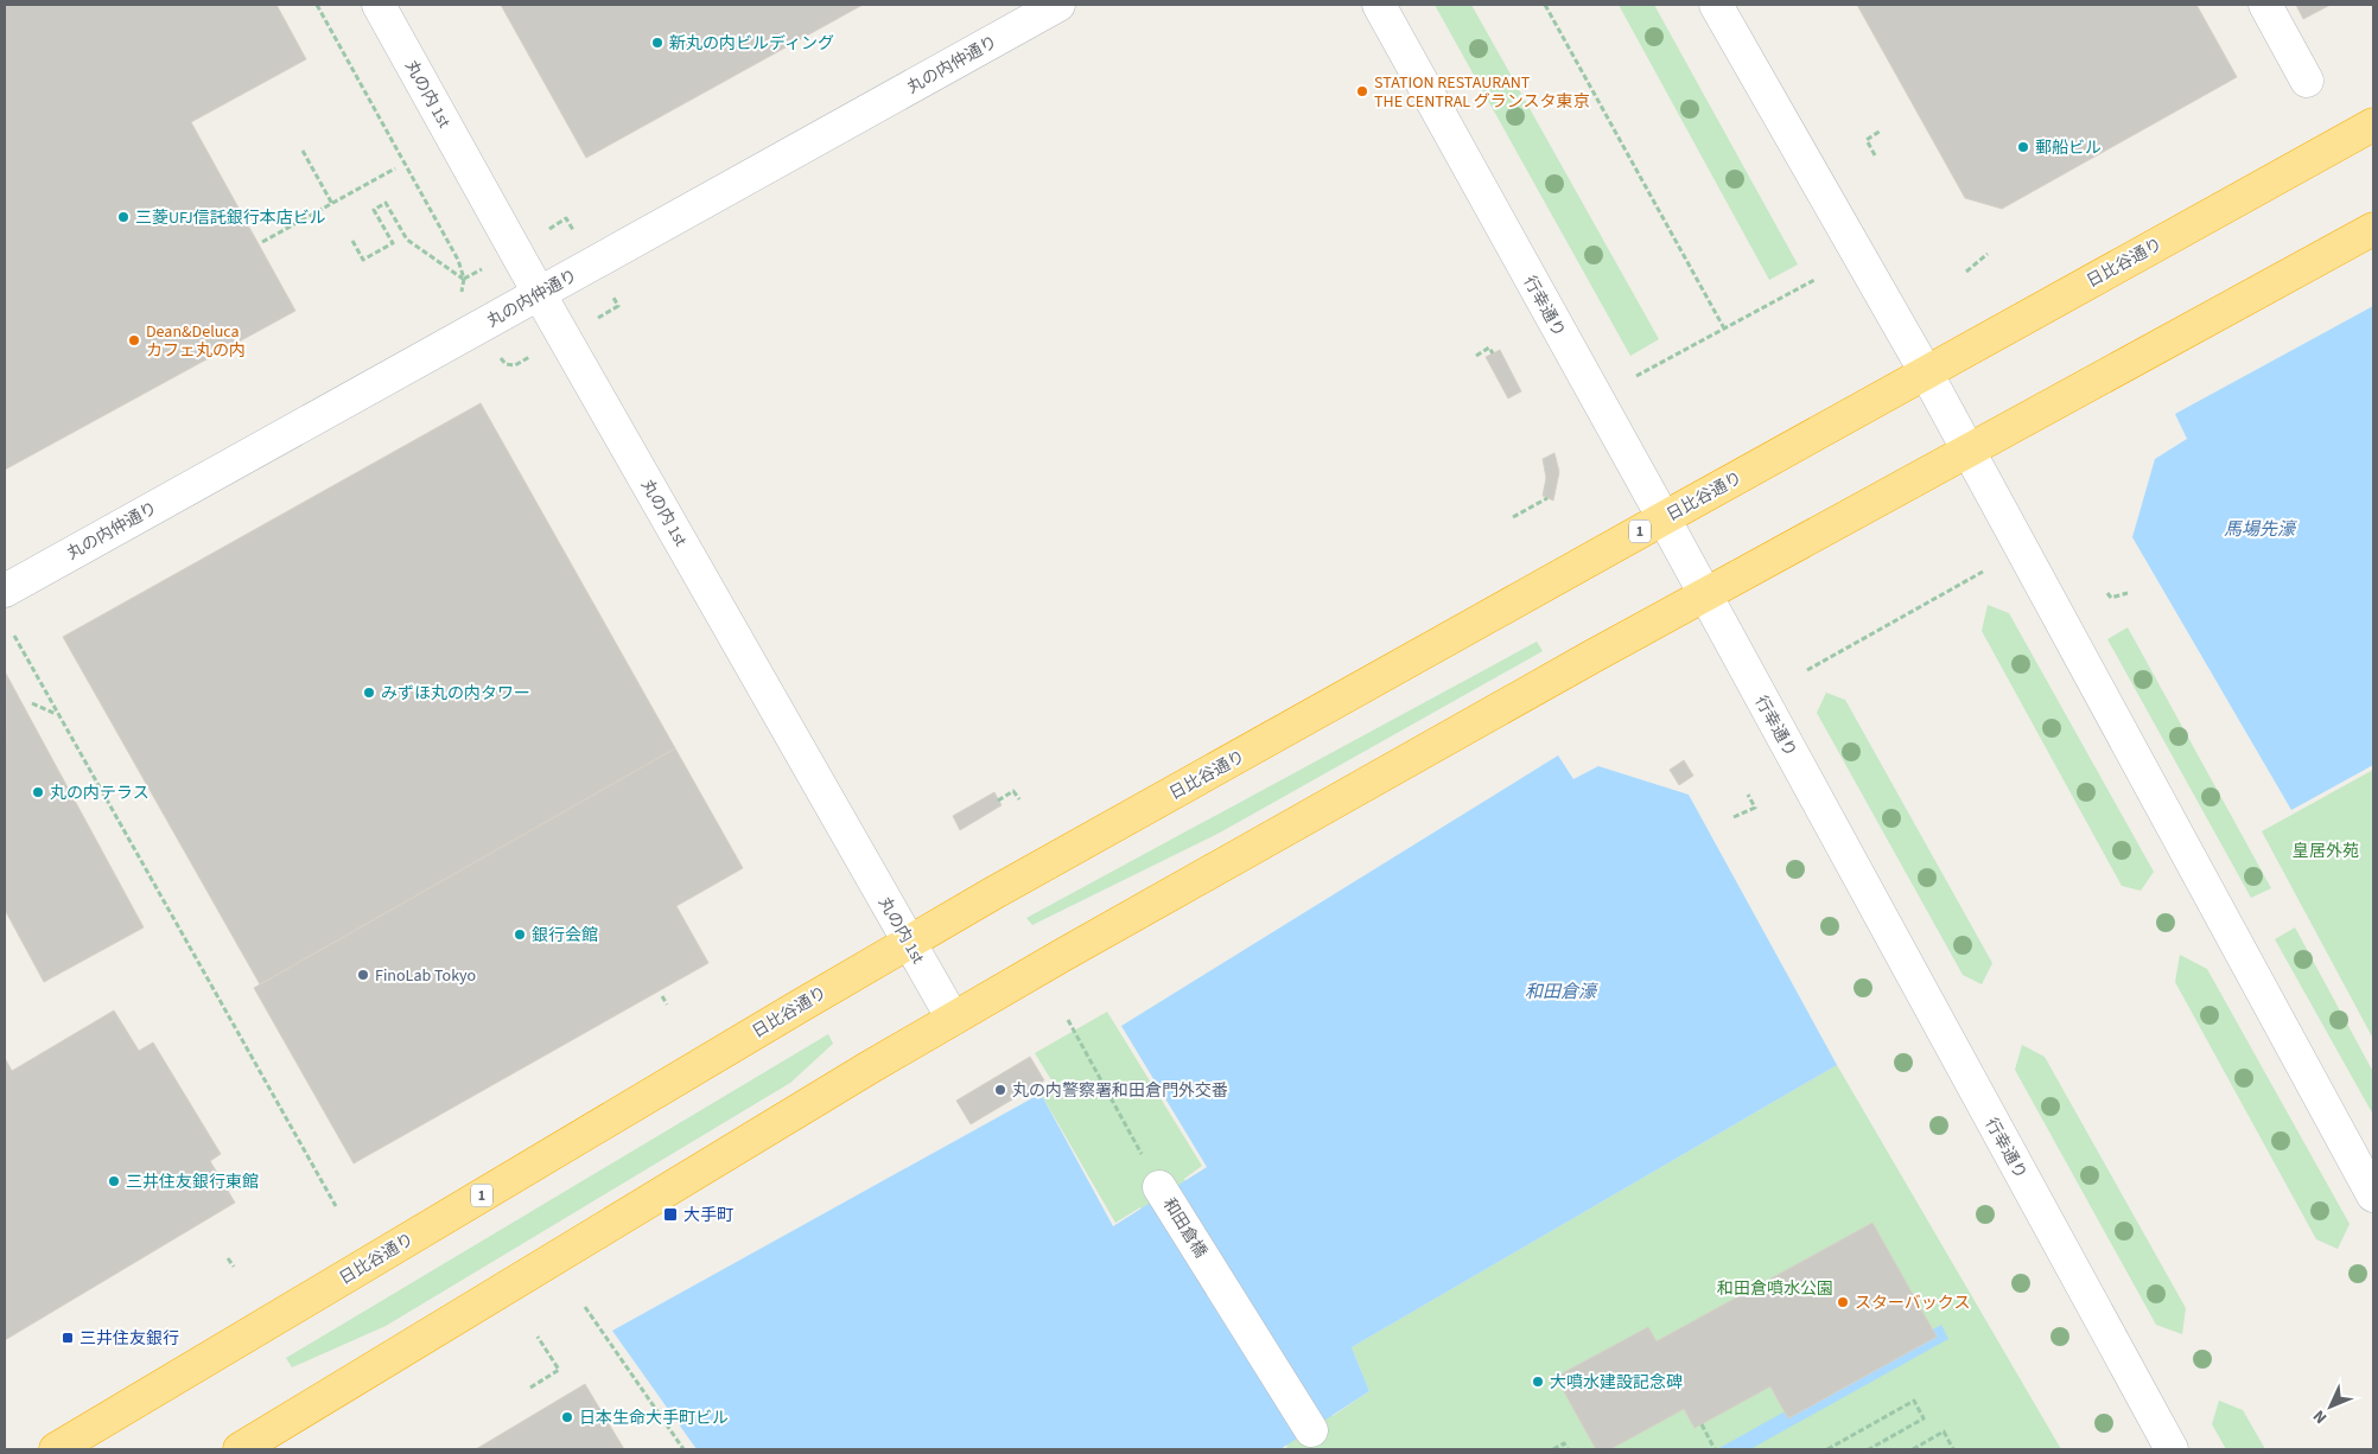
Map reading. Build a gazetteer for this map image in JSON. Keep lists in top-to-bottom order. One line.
{"streets":{"highway":["日比谷通り","1"],"main road":["丸の内仲通り","丸の内 1st","行幸通り","和田倉橋"]},"crossings":[["丸の内仲通り","丸の内 1st"],["丸の内 1st","日比谷通り"],["日比谷通り","行幸通り"]],"water":["馬場先濠","和田倉濠"],"parks":["皇居外苑","和田倉噴水公園"],"places":{"other":["新丸の内ビルディング","STATION RESTAURANT THE CENTRAL グランスタ東京","郵船ビル","三菱UFJ信託銀行本店ビル","Dean&Deluca カフェ丸の内","みずほ丸の内タワー","丸の内テラス","銀行会館","FinoLab Tokyo","丸の内警察署和田倉門外交番","三井住友銀行東館","スターバックス","大噴水建設記念碑","日本生命大手町ビル"],"transit":["大手町","三井住友銀行"]},"north":"bottom left"}
